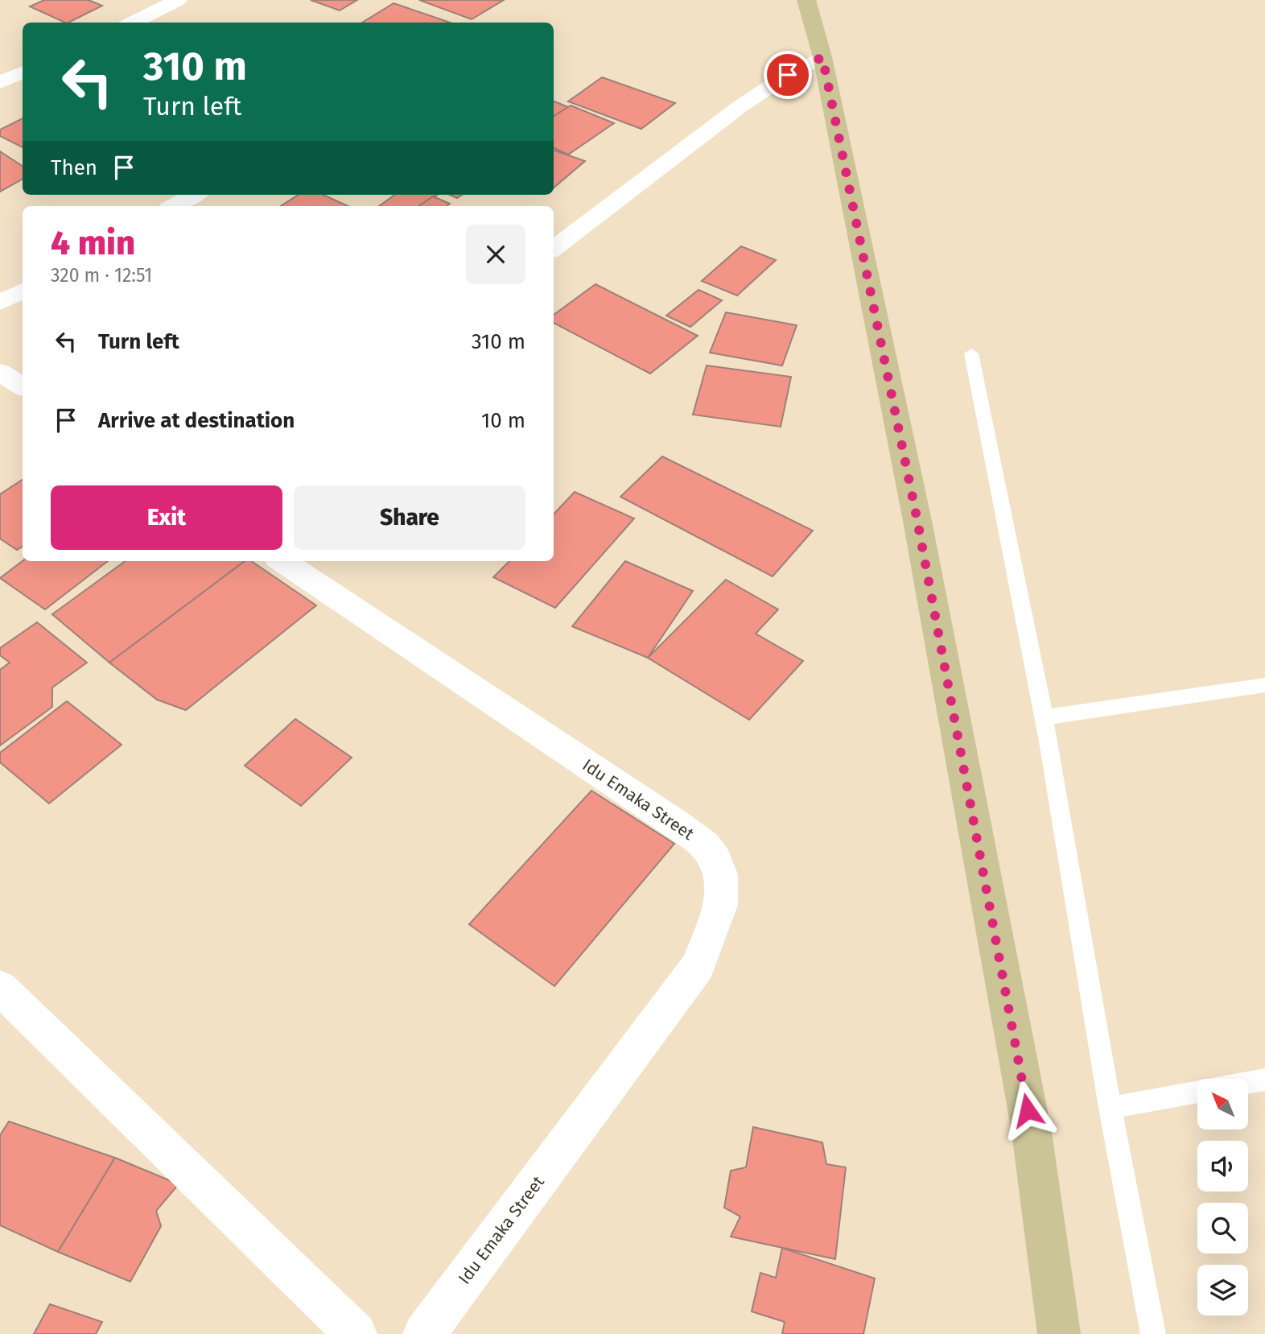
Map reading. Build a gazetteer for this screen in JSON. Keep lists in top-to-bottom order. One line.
{"streets":{"street":["Idu Emaka Street"]},"north":"top left","page":{"turn":["310 m","Turn left"],"then":"Then","heading":["4 min","320 m · 12:51"],"list":[{"name":"Turn left","value":"310 m"},{"name":"Arrive at destination","value":"10 m"}],"buttons":["Exit","Share"]}}
